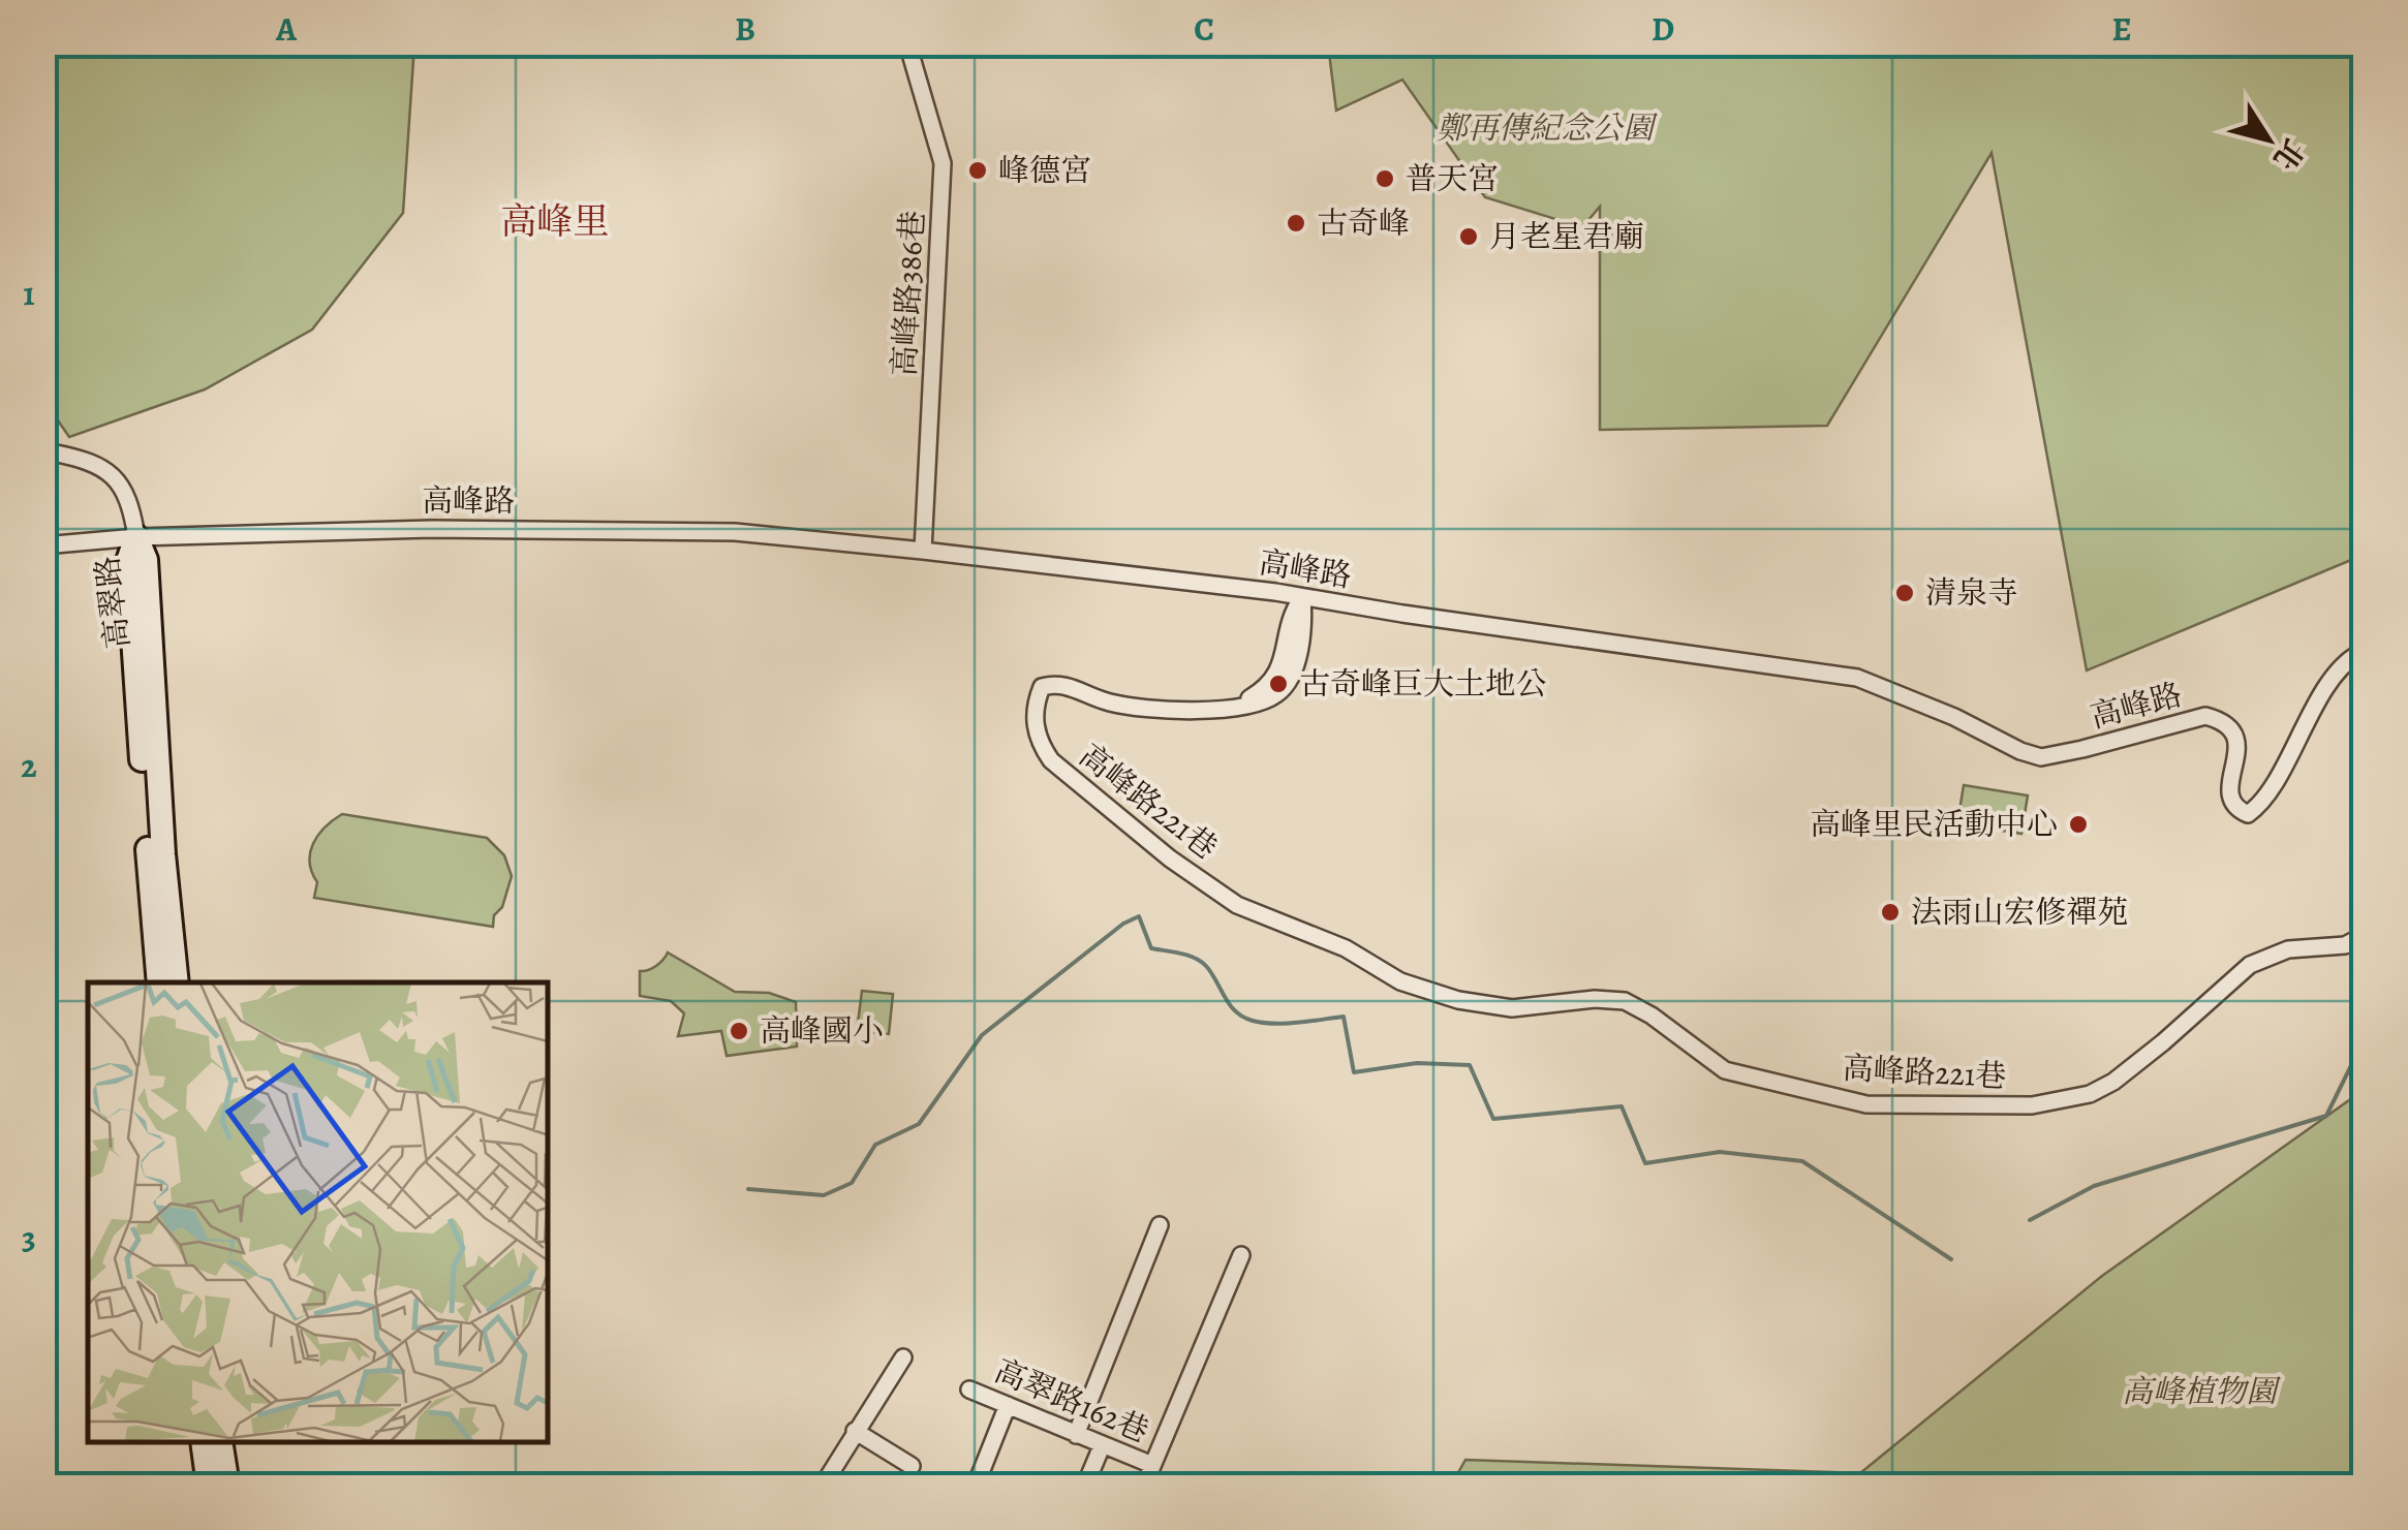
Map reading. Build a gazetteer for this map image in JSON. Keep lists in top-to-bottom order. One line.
{"streets":{"street":["高峰路386巷","高峰路","高翠路","高峰路221巷","高翠路162巷"]},"crossings":[["高峰路386巷","高峰路"],["高峰路","高翠路"],["高峰路","高峰路221巷"]],"districts":["高峰里"],"parks":["鄭再傳紀念公園","高峰植物園"],"places":["峰德宮","普天宮","古奇峰","月老星君廟","清泉寺","古奇峰巨大土地公","高峰里民活動中心","法雨山宏修禪苑","高峰國小"],"north":"bottom right","grid":{"columns":["A","B","C","D","E"],"rows":["1","2","3"]}}
